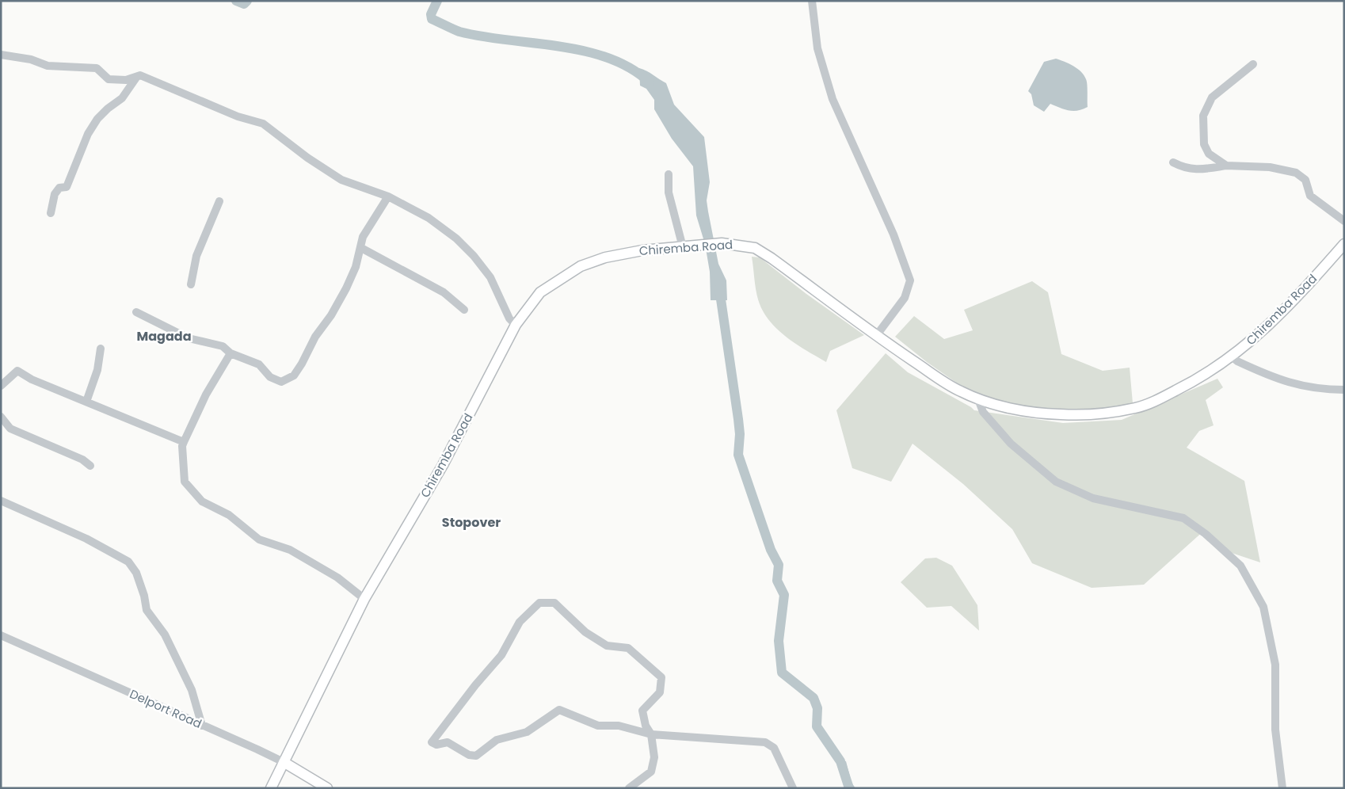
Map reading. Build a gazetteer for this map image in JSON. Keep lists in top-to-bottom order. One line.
{"streets":{"main road":["Chiremba Road","Delport Road"]},"crossings":[["Chiremba Road","Delport Road"]],"districts":["Magada","Stopover"]}
